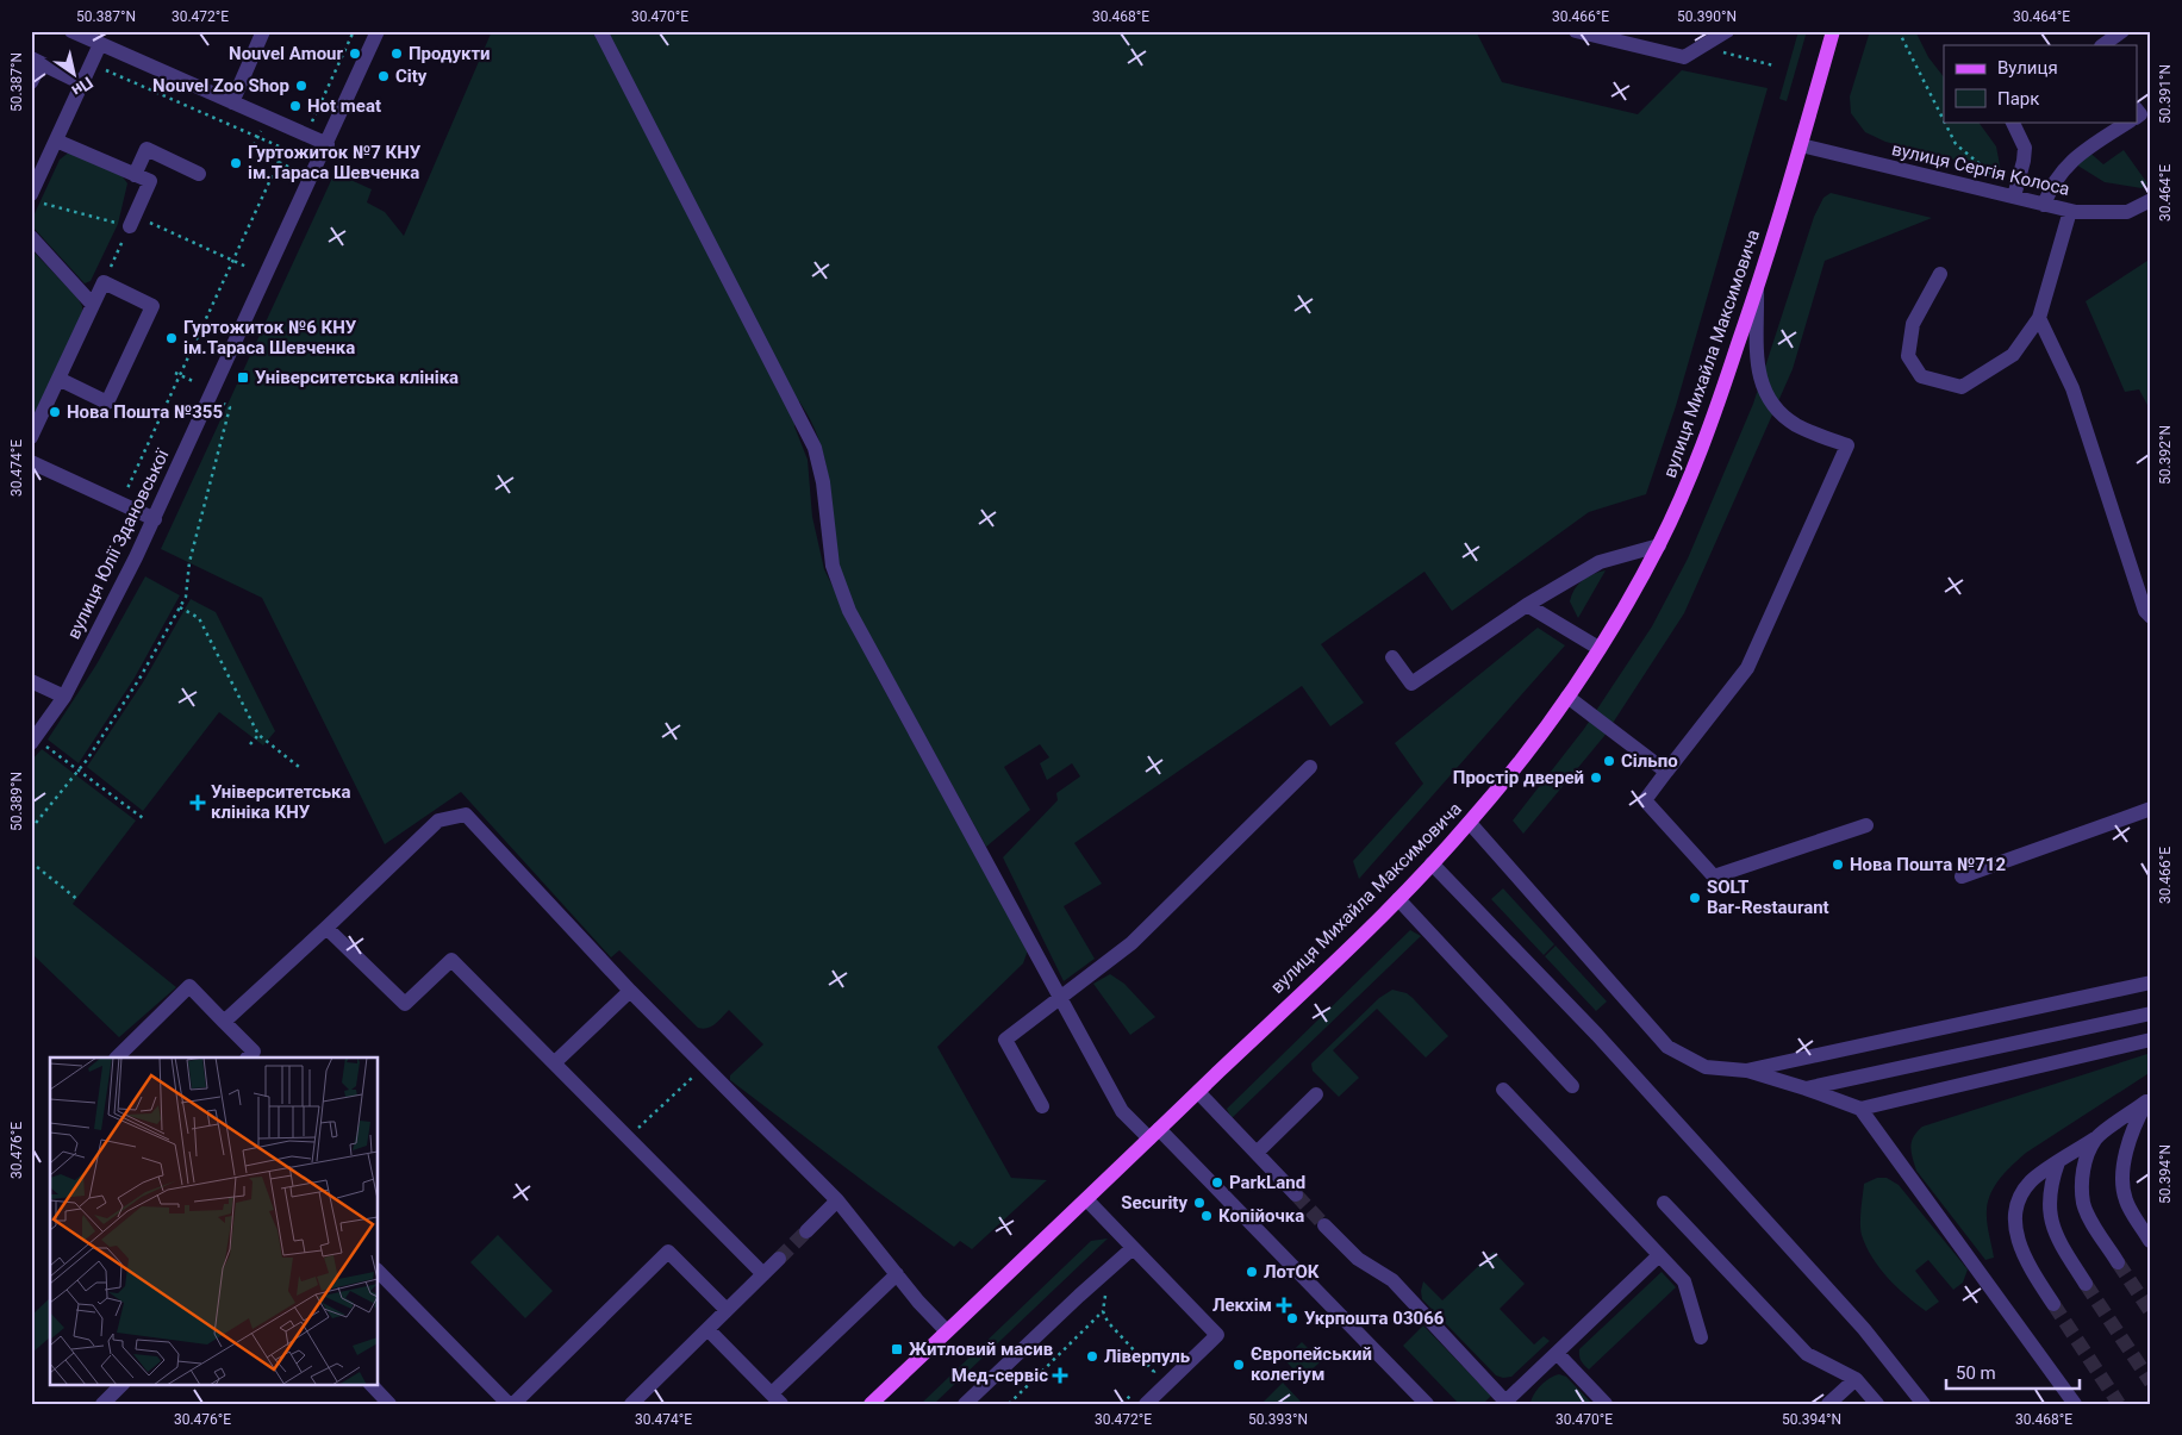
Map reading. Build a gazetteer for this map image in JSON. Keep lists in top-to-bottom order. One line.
{"streets":{"main road":["вулиця Михайла Максимовича"],"street":["вулиця Сергія Колоса","вулиця Юлії Здановської"]},"crossings":[["вулиця Сергія Колоса","вулиця Михайла Максимовича"]],"places":{"other":["Nouvel Amour","Продукти","City","Nouvel Zoo Shop","Hot meat","Гуртожиток №7 КНУ ім.Тараса Шевченка","Гуртожиток №6 КНУ ім.Тараса Шевченка","Нова Пошта №355","Сільпо","Простір дверей","Нова Пошта №712","SOLT Bar-Restaurant","ParkLand","Security","Копійочка","ЛотОК","Укрпошта 03066","Ліверпуль","Європейський колегіум"],"transit":["Університетська клініка","Житловий масив"],"health":["Університетська клініка КНУ","Лекхім","Мед-сервіс"]},"legend":["Вулиця","Парк"],"scale_bar":"50 m","north":"bottom right","coordinates":["50.387°N","30.472°E","30.470°E","30.468°E","30.466°E","50.390°N","30.464°E","50.391°N","50.392°N","30.474°E","50.389°N","30.476°E","50.394°N","50.393°N"]}
